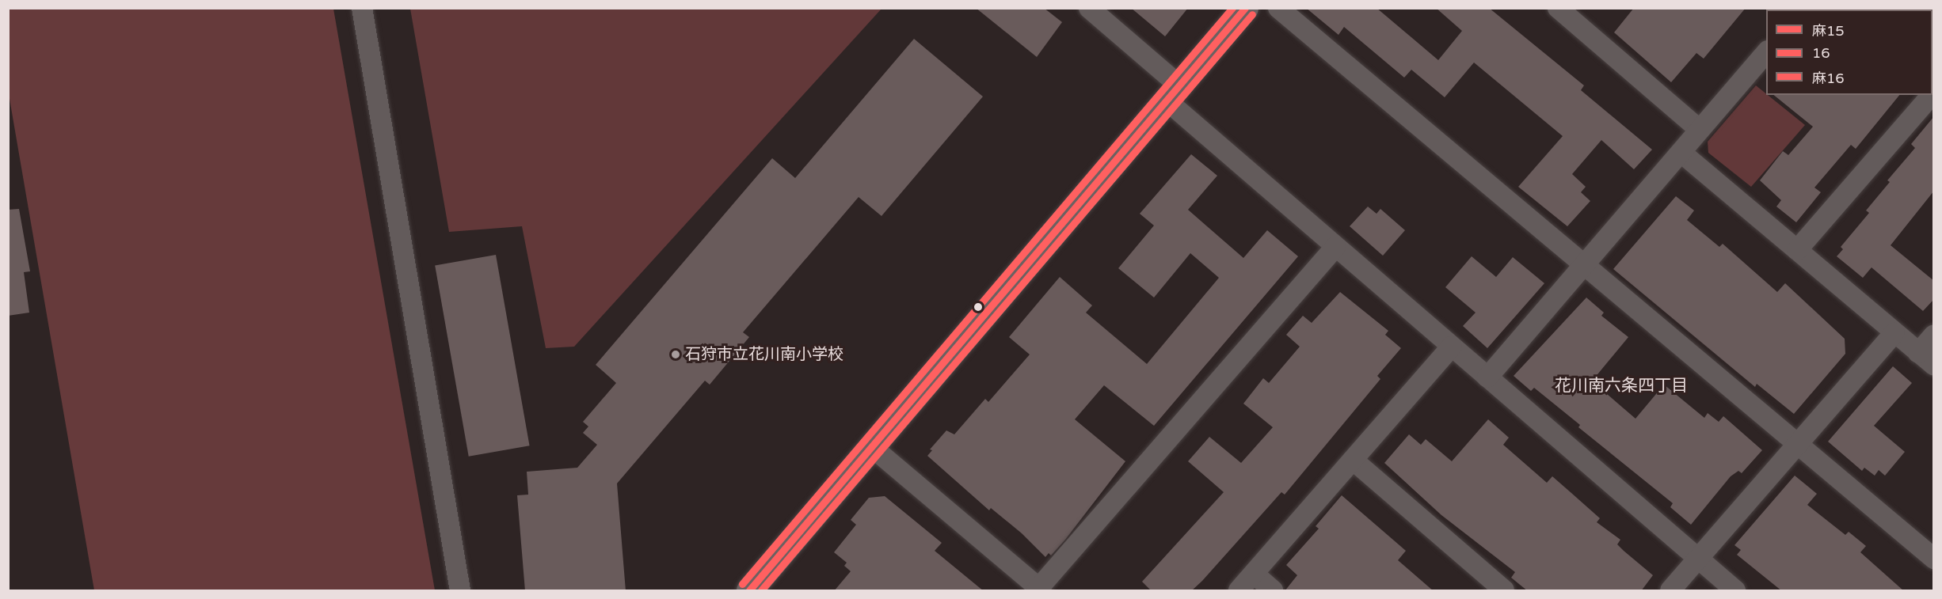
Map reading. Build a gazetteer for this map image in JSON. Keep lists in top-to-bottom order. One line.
{"districts":["花川南六条四丁目"],"places":["石狩市立花川南小学校"],"lines":["transit line 麻15","transit line 麻16","transit line 16"],"legend":["麻15","16","麻16"]}
